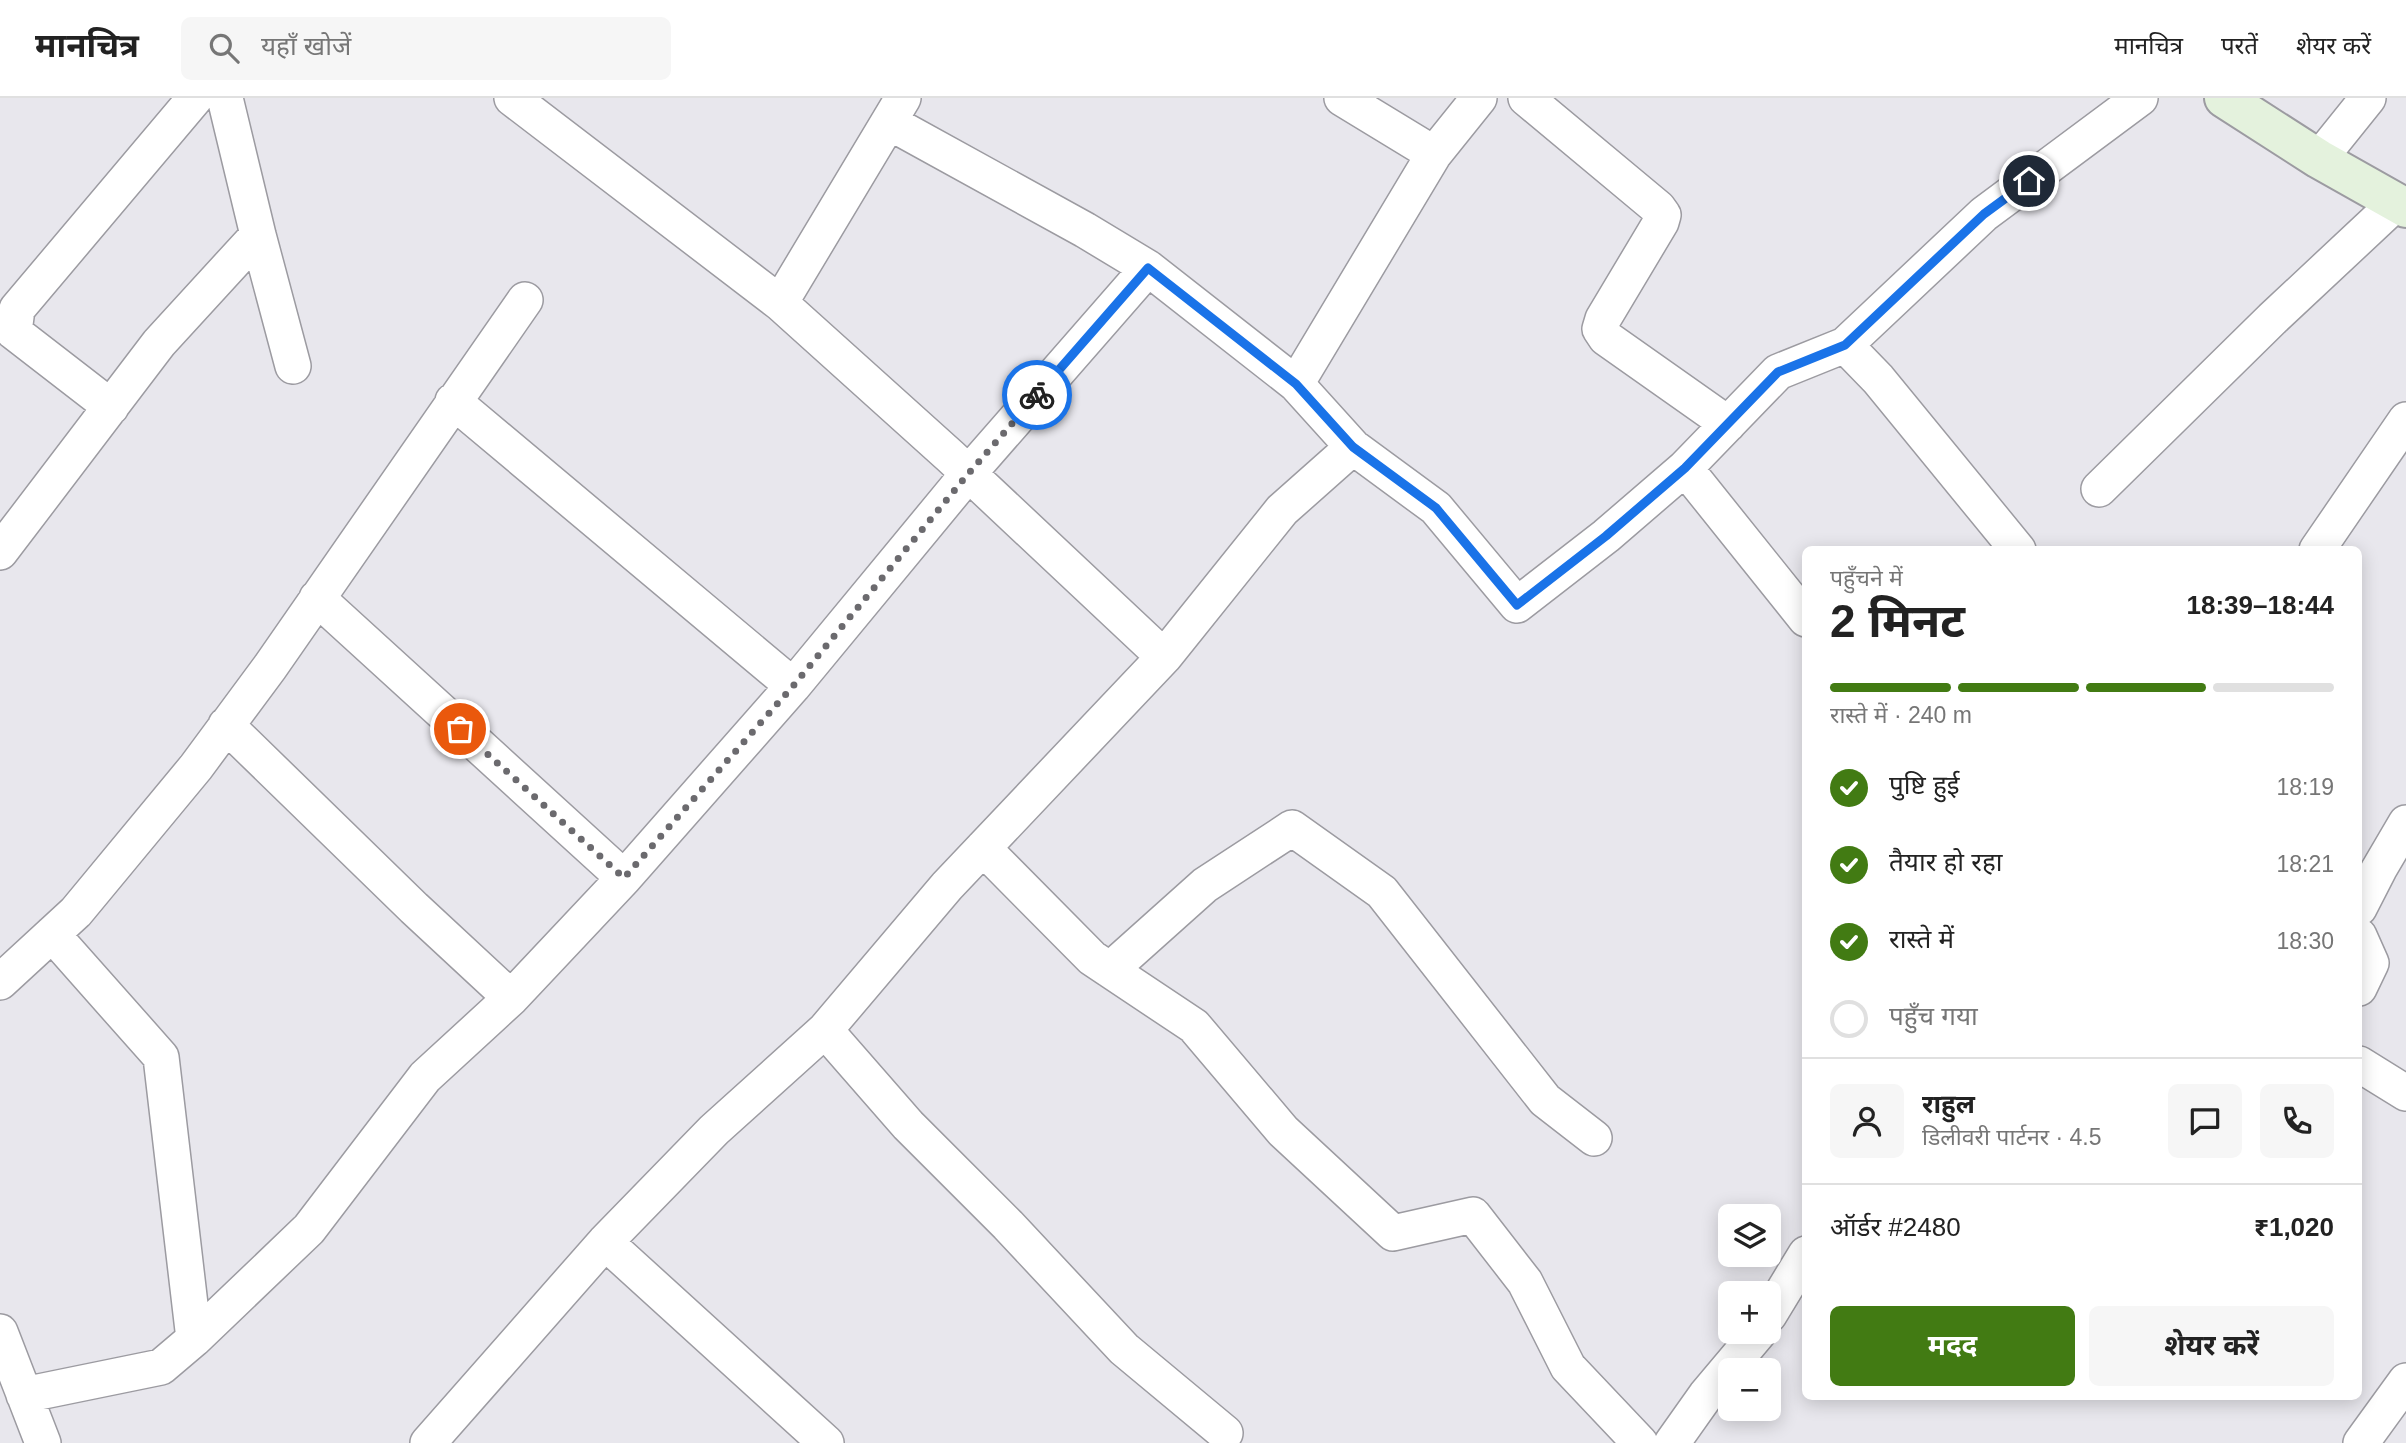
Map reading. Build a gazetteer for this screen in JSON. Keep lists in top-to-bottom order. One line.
{"page":{"header":"मानचित्र","search":"यहाँ खोजें","nav":["मानचित्र","परतें","शेयर करें"],"heading":["2 मिनट","पहुँचने में","18:39–18:44"],"panel":["राहुल","डिलीवरी पार्टनर · 4.5","ऑर्डर #2480","₹1,020"],"bar":"रास्ते में · 240 m","list":[["पुष्टि हुई","18:19"],["तैयार हो रहा","18:21"],["रास्ते में","18:30"],"पहुँच गया"],"map_buttons":["+","−"],"buttons":["मदद","शेयर करें"]}}
